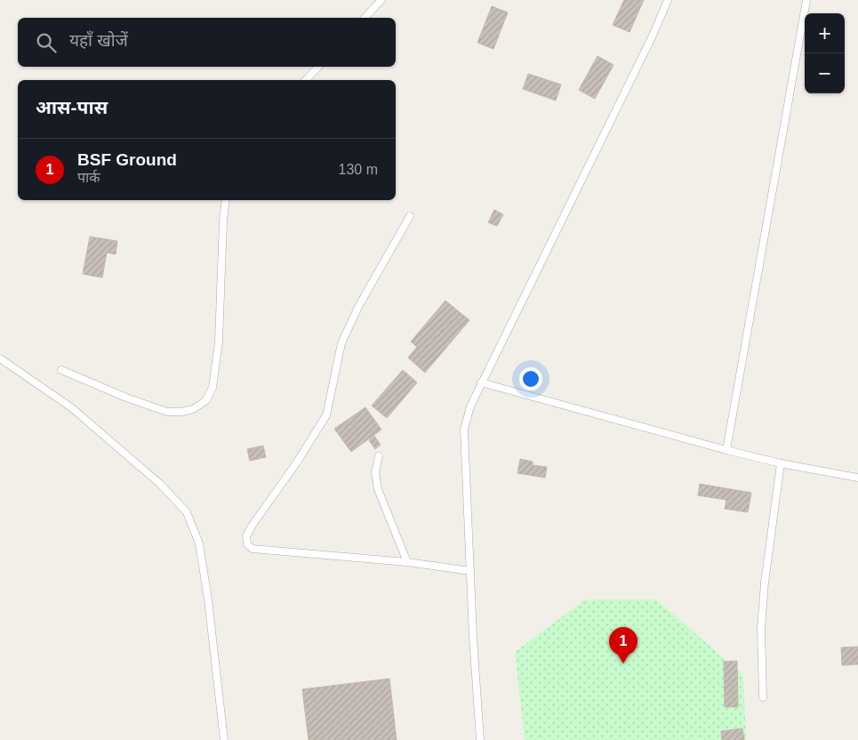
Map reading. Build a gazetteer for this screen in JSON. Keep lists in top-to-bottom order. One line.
{"page":{"map_buttons":["+","−"],"search":"यहाँ खोजें","heading":"आस-पास","list":[{"mark":"1","name":"BSF Ground","note":"पार्क","value":"130 m"}],"pins":"1"}}
